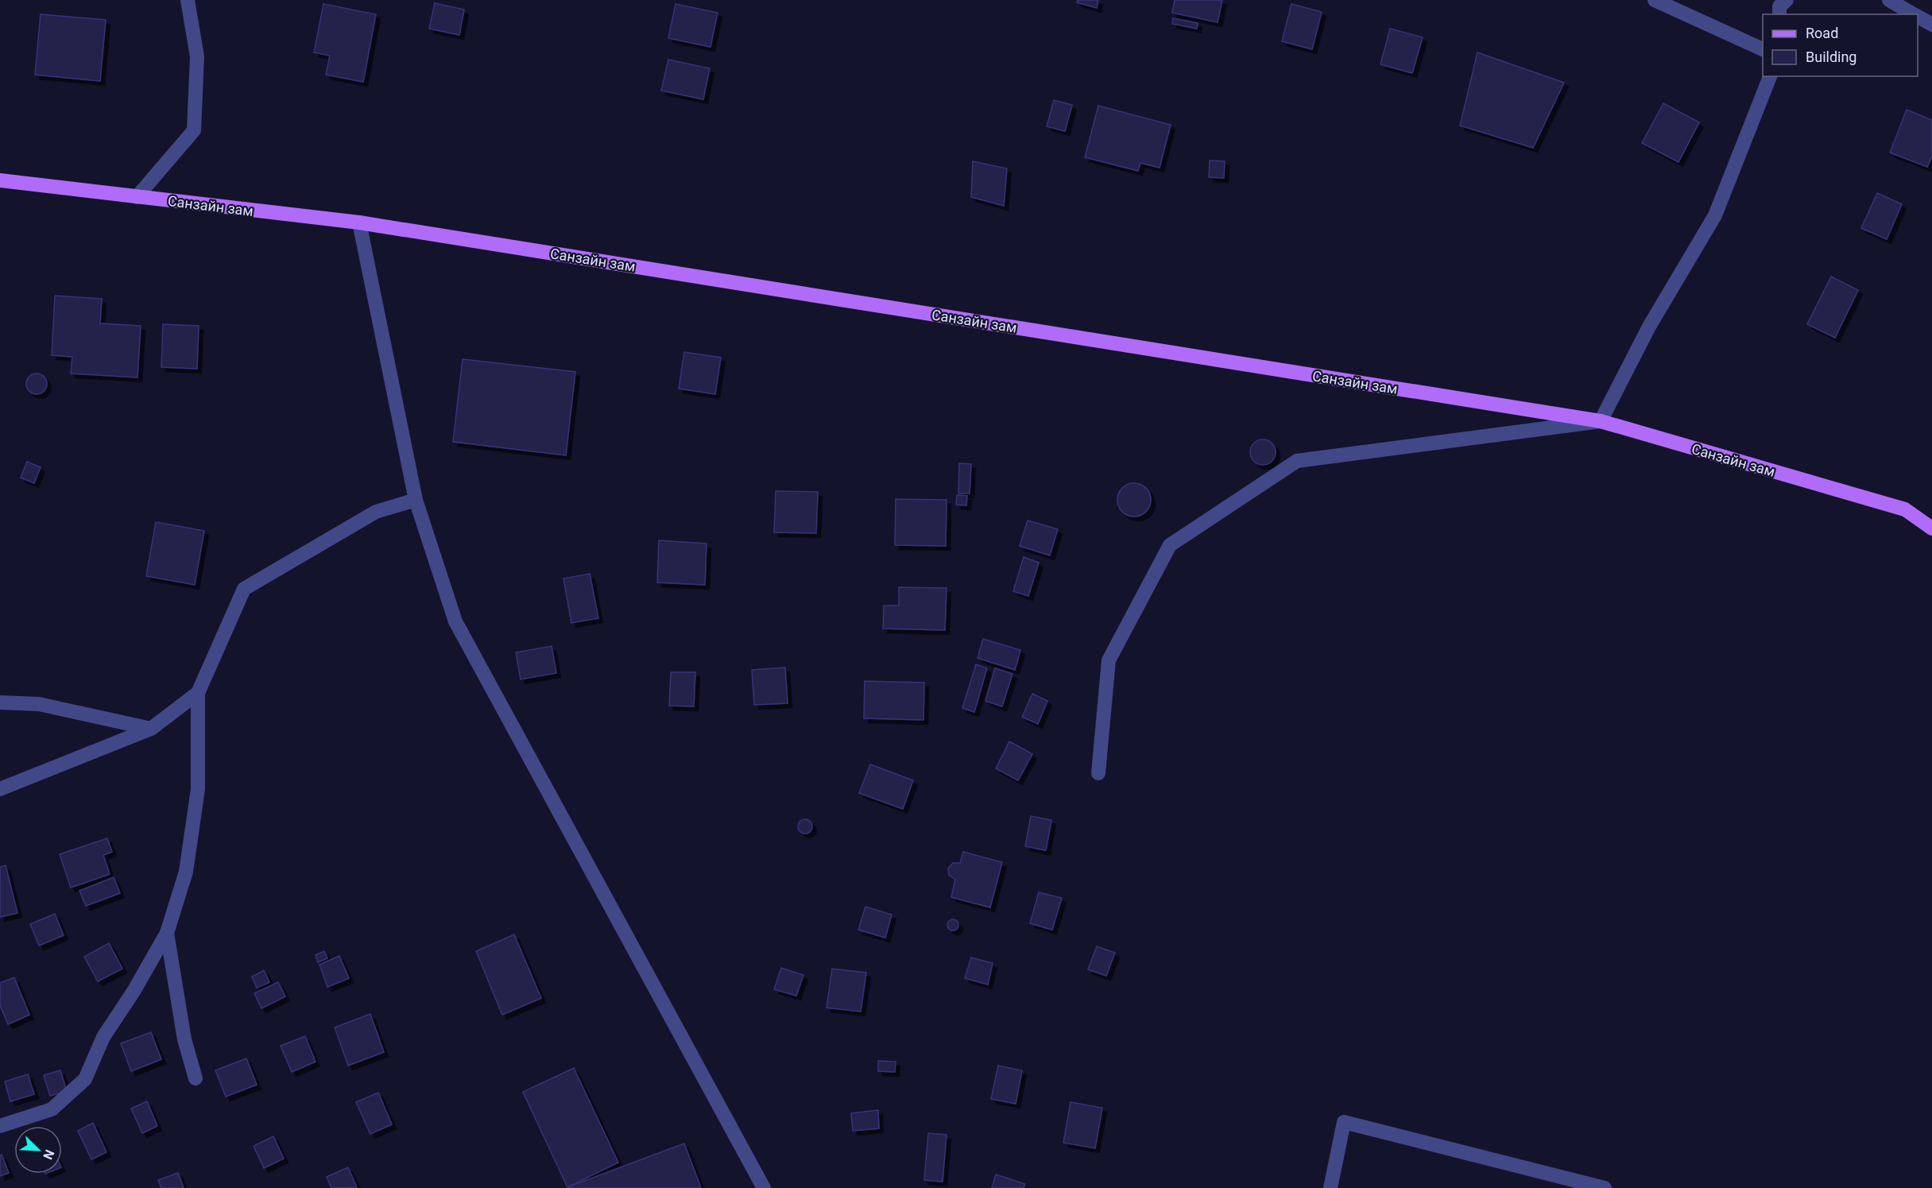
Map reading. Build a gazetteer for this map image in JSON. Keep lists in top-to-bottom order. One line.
{"streets":{"main road":["Санзайн зам"]},"legend":["Road","Building"],"north":"bottom right"}
